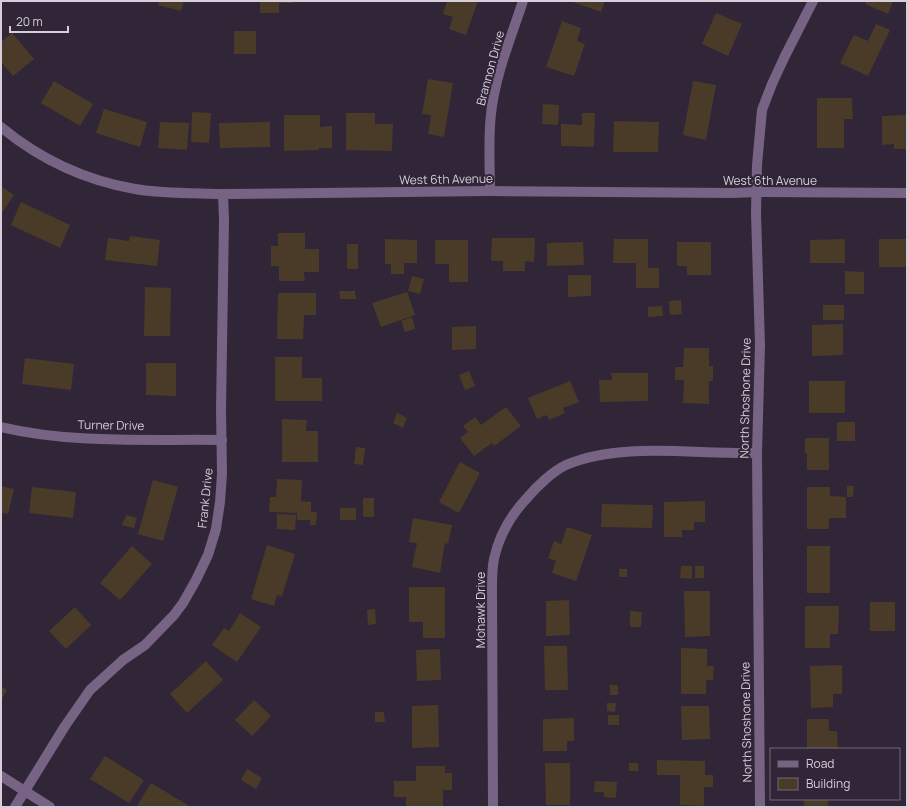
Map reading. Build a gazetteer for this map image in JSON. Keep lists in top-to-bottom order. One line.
{"streets":{"street":["Brannon Drive","West 6th Avenue","North Shoshone Drive","Turner Drive","Frank Drive","Mohawk Drive"]},"crossings":[["Brannon Drive","West 6th Avenue"],["West 6th Avenue","North Shoshone Drive"],["West 6th Avenue","Frank Drive"],["North Shoshone Drive","Mohawk Drive"],["Turner Drive","Frank Drive"]],"legend":["Road","Building"],"scale_bar":"20 m"}
